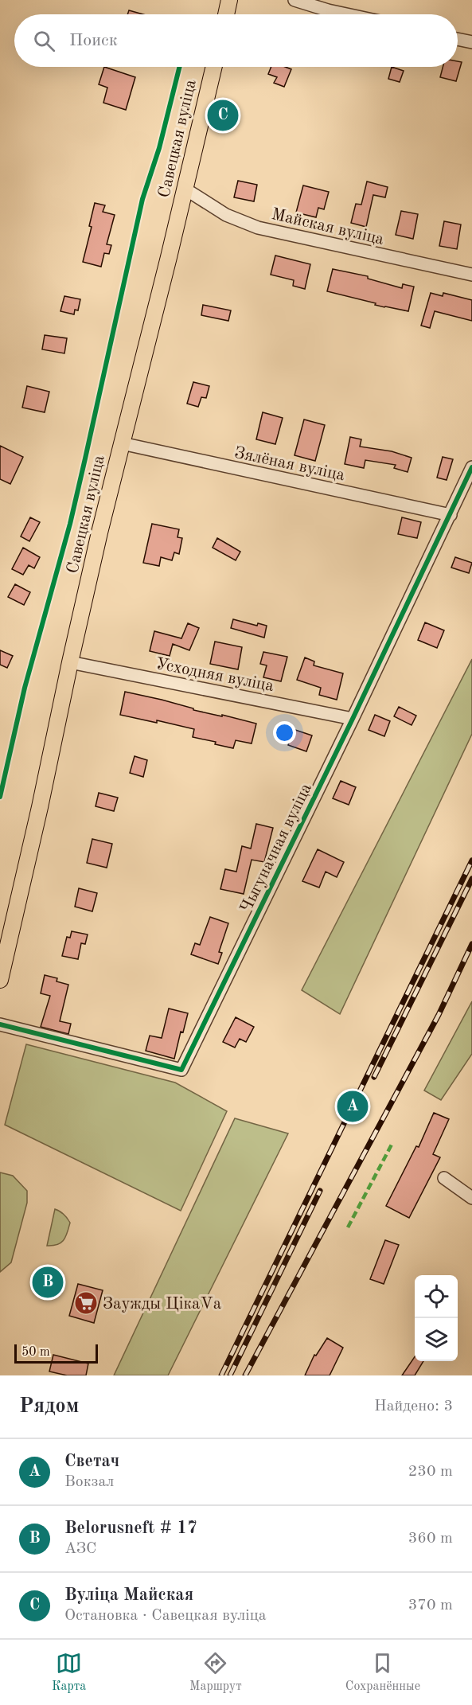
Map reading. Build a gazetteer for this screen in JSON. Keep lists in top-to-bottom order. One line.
{"streets":{"main road":["Савецкая вуліца"],"street":["Майская вуліца","Зялёная вуліца","Усходняя вуліца","Чыгуначная вуліца"]},"crossings":[["Савецкая вуліца","Майская вуліца"],["Савецкая вуліца","Зялёная вуліца"],["Савецкая вуліца","Усходняя вуліца"],["Зялёная вуліца","Чыгуначная вуліца"],["Усходняя вуліца","Чыгуначная вуліца"]],"places":{"supermarket":["Заужды ЦікаVа"]},"scale_bar":"50 m","page":{"search":"Поиск","pins":["C","A","B"],"scale":"50 m","heading":["Рядом","Найдено: 3"],"list":[{"mark":"A","name":"Светач","note":"Вокзал","value":"230 m"},{"mark":"B","name":"Belorusneft # 17","note":"АЗС","value":"360 m"},{"mark":"C","name":"Вуліца Майская","note":"Остановка · Савецкая вуліца","value":"370 m"}],"nav":["Карта","Маршрут","Сохранённые"]}}
